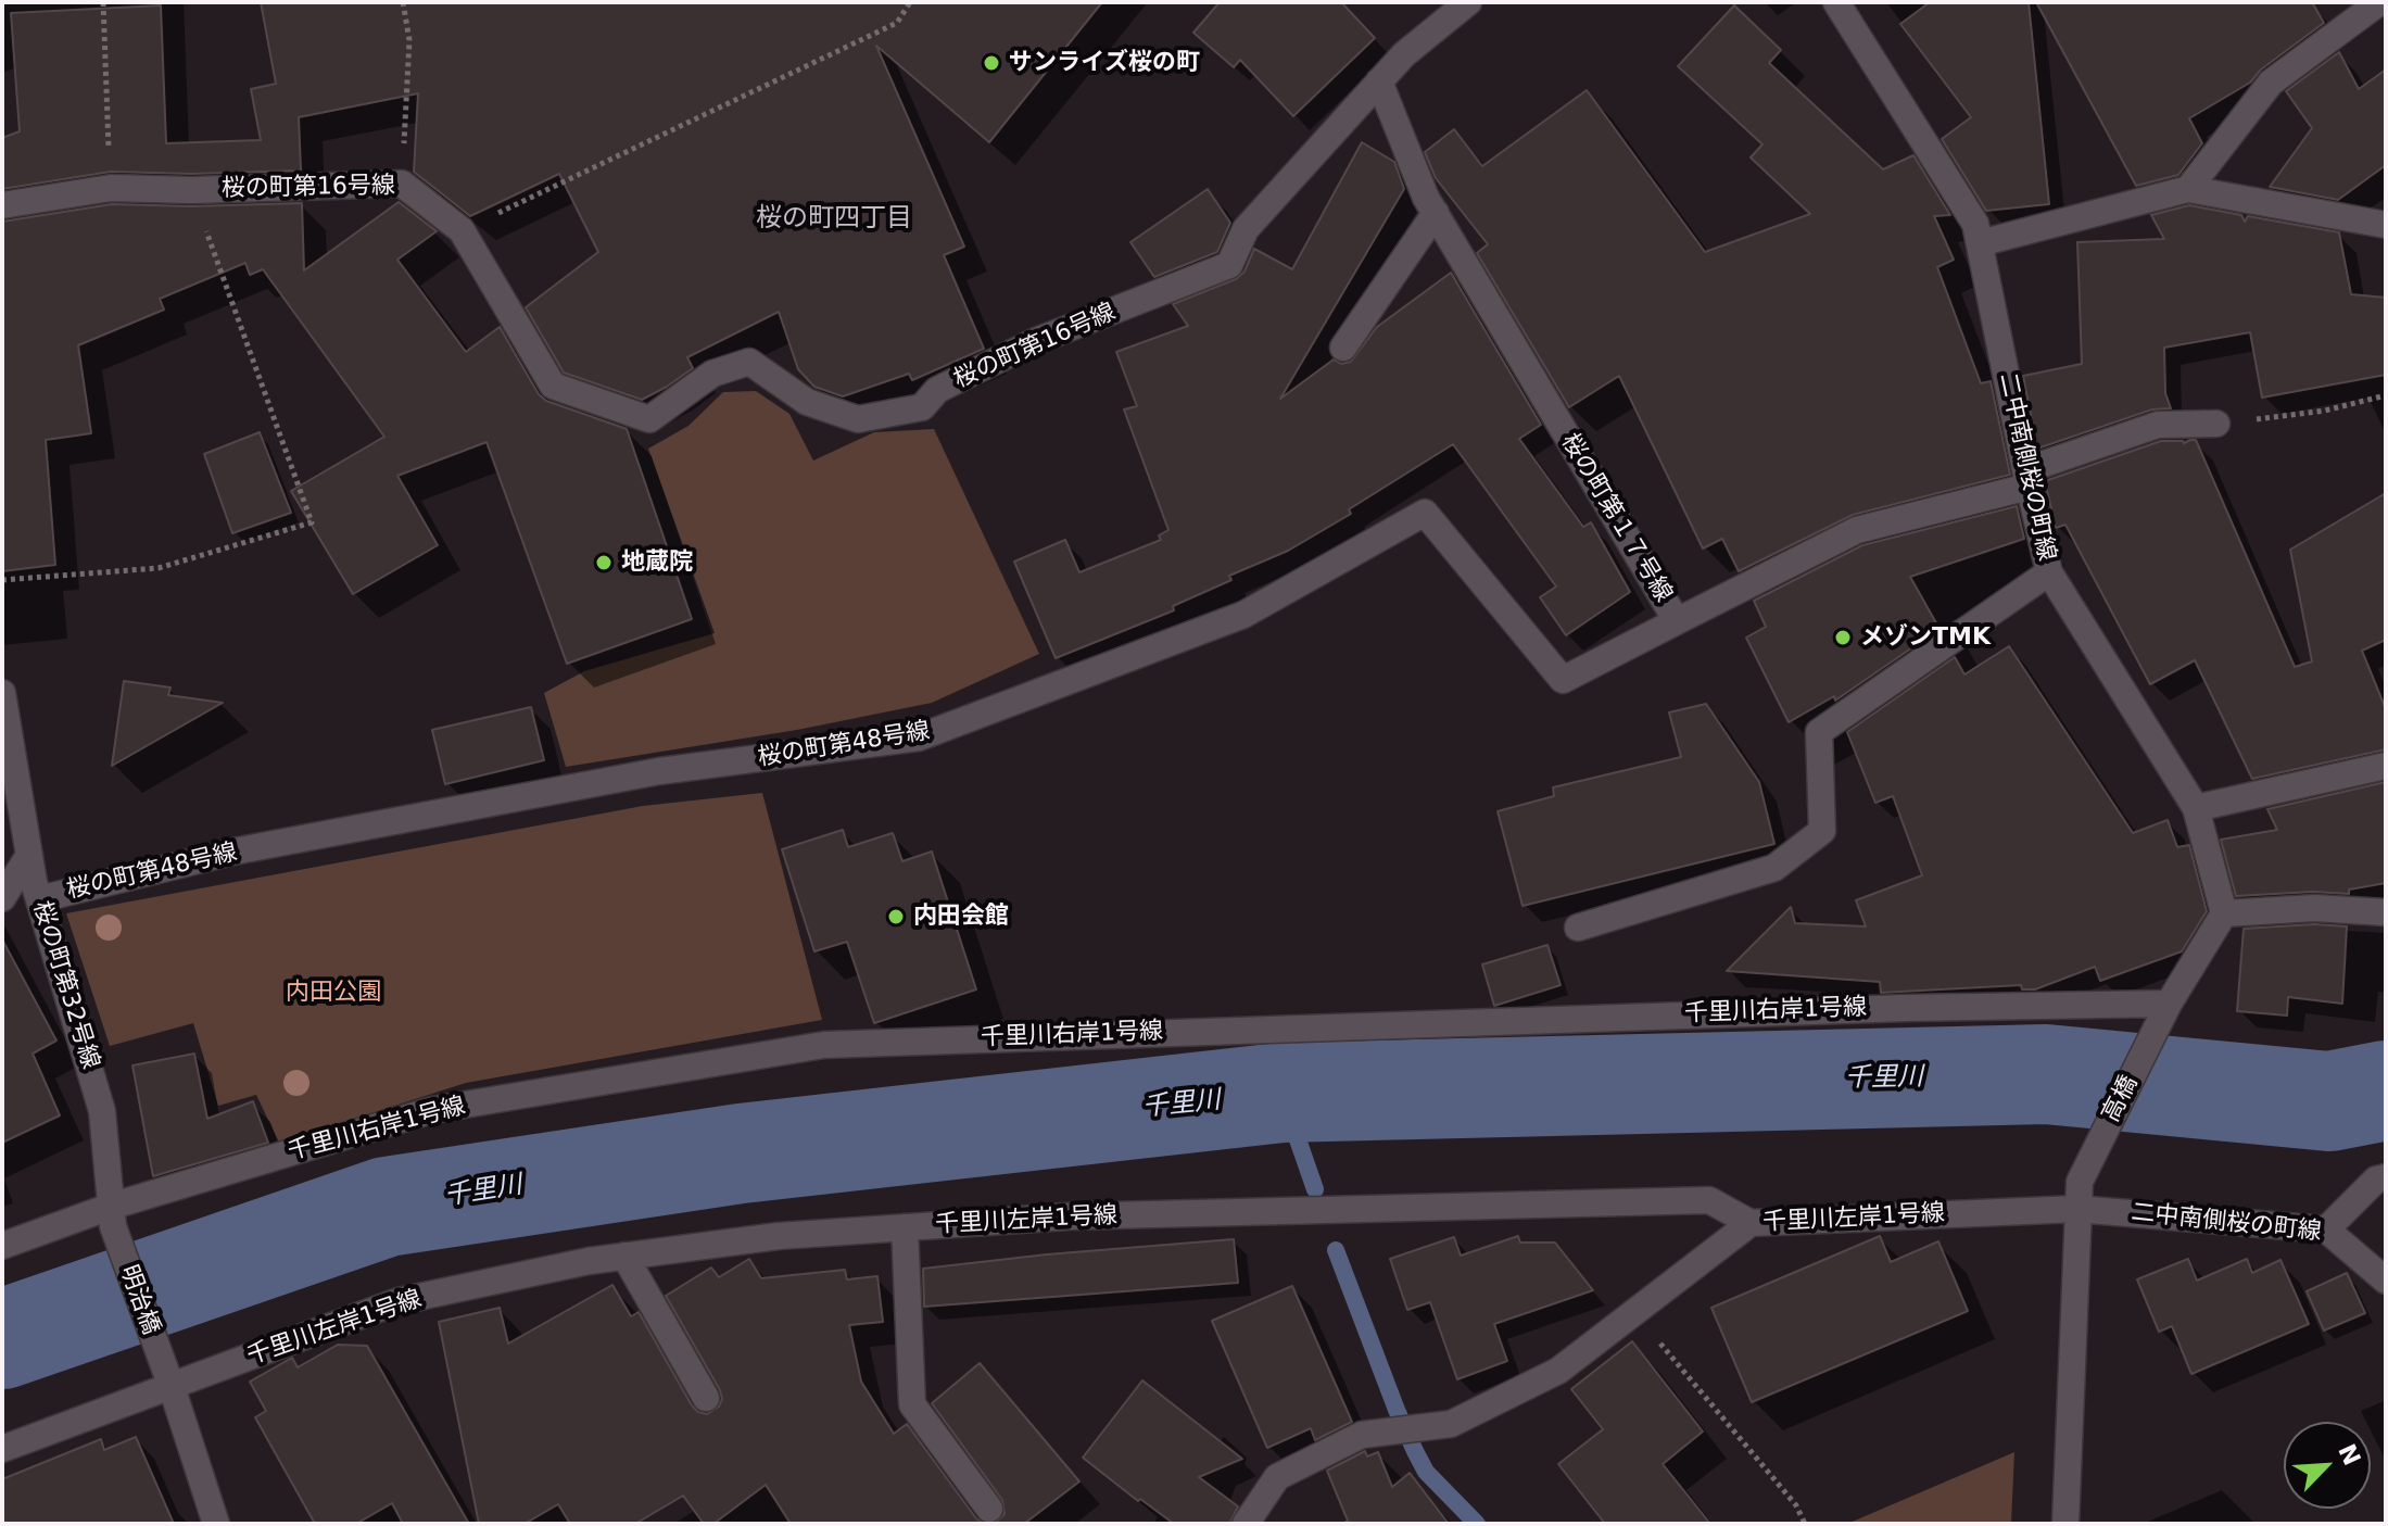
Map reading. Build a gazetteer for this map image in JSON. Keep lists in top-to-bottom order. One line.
{"streets":{"street":["桜の町第16号線","二中南側桜の町線","桜の町第１７号線","桜の町第48号線","桜の町第32号線","千里川右岸1号線","高橋","千里川左岸1号線","明治橋"]},"crossings":[["桜の町第16号線","桜の町第１７号線"],["二中南側桜の町線","桜の町第１７号線"],["二中南側桜の町線","高橋"],["二中南側桜の町線","千里川左岸1号線"],["桜の町第１７号線","桜の町第48号線"],["桜の町第48号線","桜の町第32号線"],["桜の町第32号線","千里川右岸1号線"],["桜の町第32号線","明治橋"],["千里川右岸1号線","高橋"],["千里川右岸1号線","明治橋"],["高橋","千里川左岸1号線"],["千里川左岸1号線","明治橋"]],"districts":["桜の町四丁目"],"water":["千里川"],"parks":["内田公園"],"places":["サンライズ桜の町","地蔵院","メゾンTMK","内田会館"],"north":"top right"}
